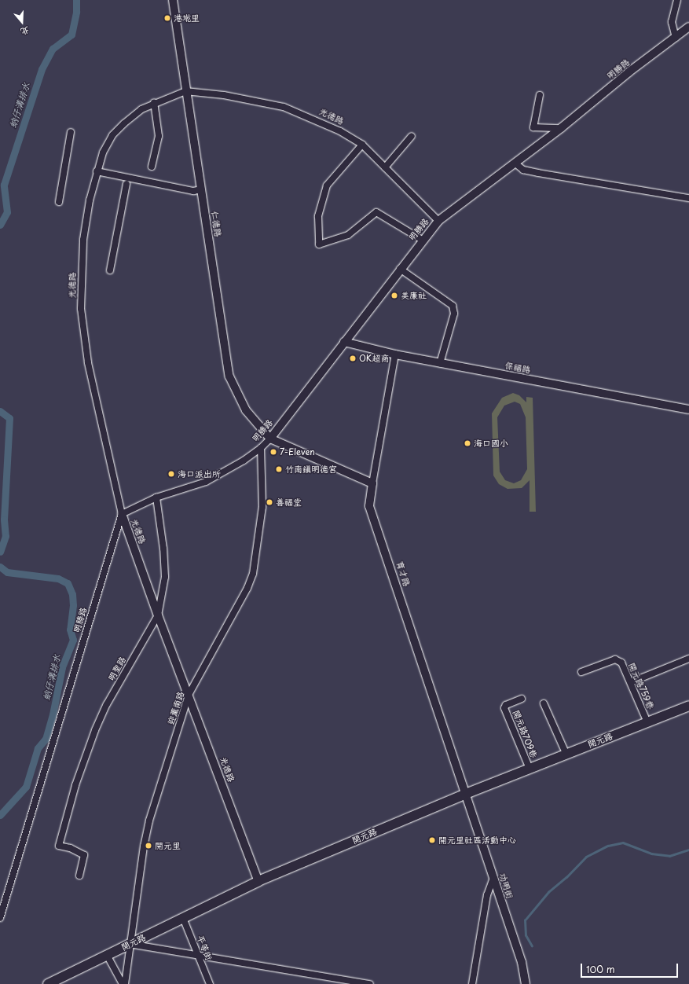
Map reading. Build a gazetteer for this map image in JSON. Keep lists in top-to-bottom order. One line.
{"streets":{"main road":["開元路"],"street":["明勝路","光德路","仁德路","保福路","育才路","明聖路","開元路759巷","迎薰南路","開元路709巷","功明街","平等街"]},"crossings":[["明勝路","光德路"],["明勝路","仁德路"],["明勝路","保福路"],["明勝路","明聖路"],["明勝路","迎薰南路"],["光德路","仁德路"],["光德路","明聖路"],["光德路","迎薰南路"],["光德路","開元路"],["保福路","育才路"],["育才路","開元路"],["育才路","功明街"],["開元路759巷","開元路"],["迎薰南路","開元路"],["開元路709巷","開元路"],["開元路","功明街"],["開元路","平等街"]],"water":["蚋仔溝排水"],"places":["港墘里","美廉社","OK超商","海口國小","7-Eleven","竹南鎮明德宮","海口派出所","善福堂","開元里社區活動中心","開元里"],"scale_bar":"100 m","north":"bottom"}
